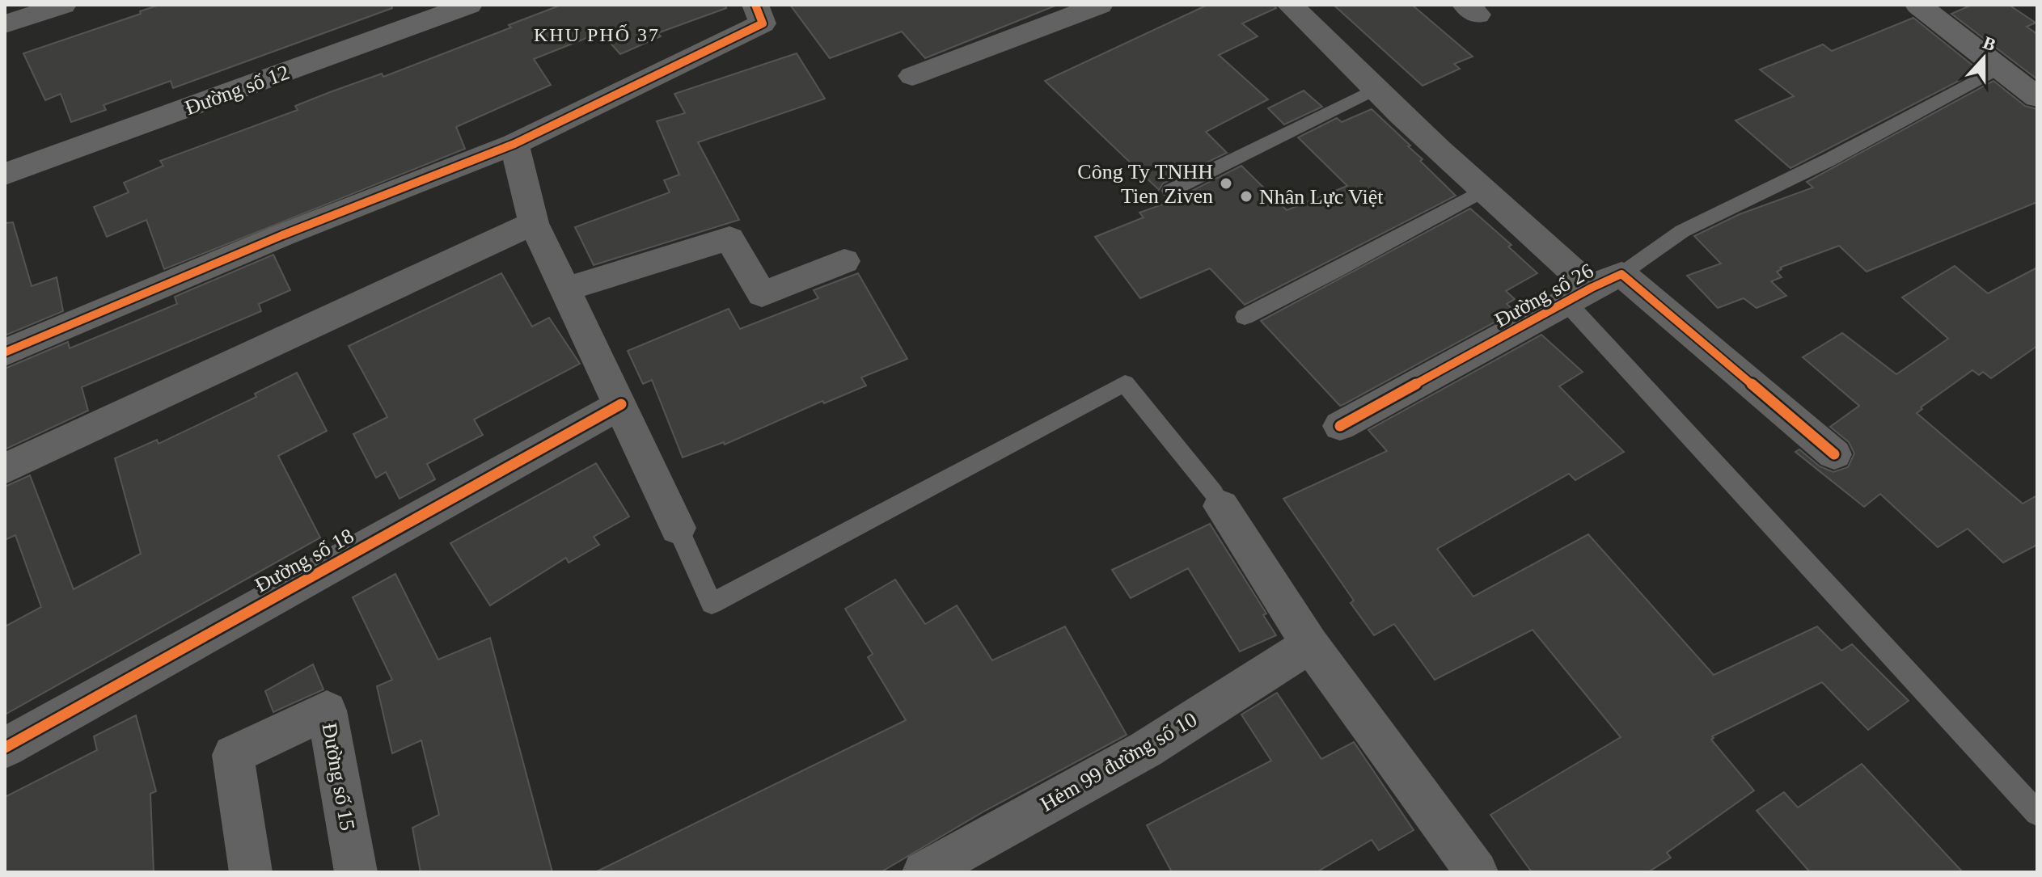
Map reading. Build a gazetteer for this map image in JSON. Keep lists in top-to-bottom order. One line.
{"streets":{"street":["Đường số 12","Đường số 26","Đường số 18","Hẻm 99 đường số 10","Đường số 15"]},"districts":["KHU PHỐ 37"],"places":["Công Ty TNHH Tien Ziven","Nhân Lực Việt"],"north":"top"}
